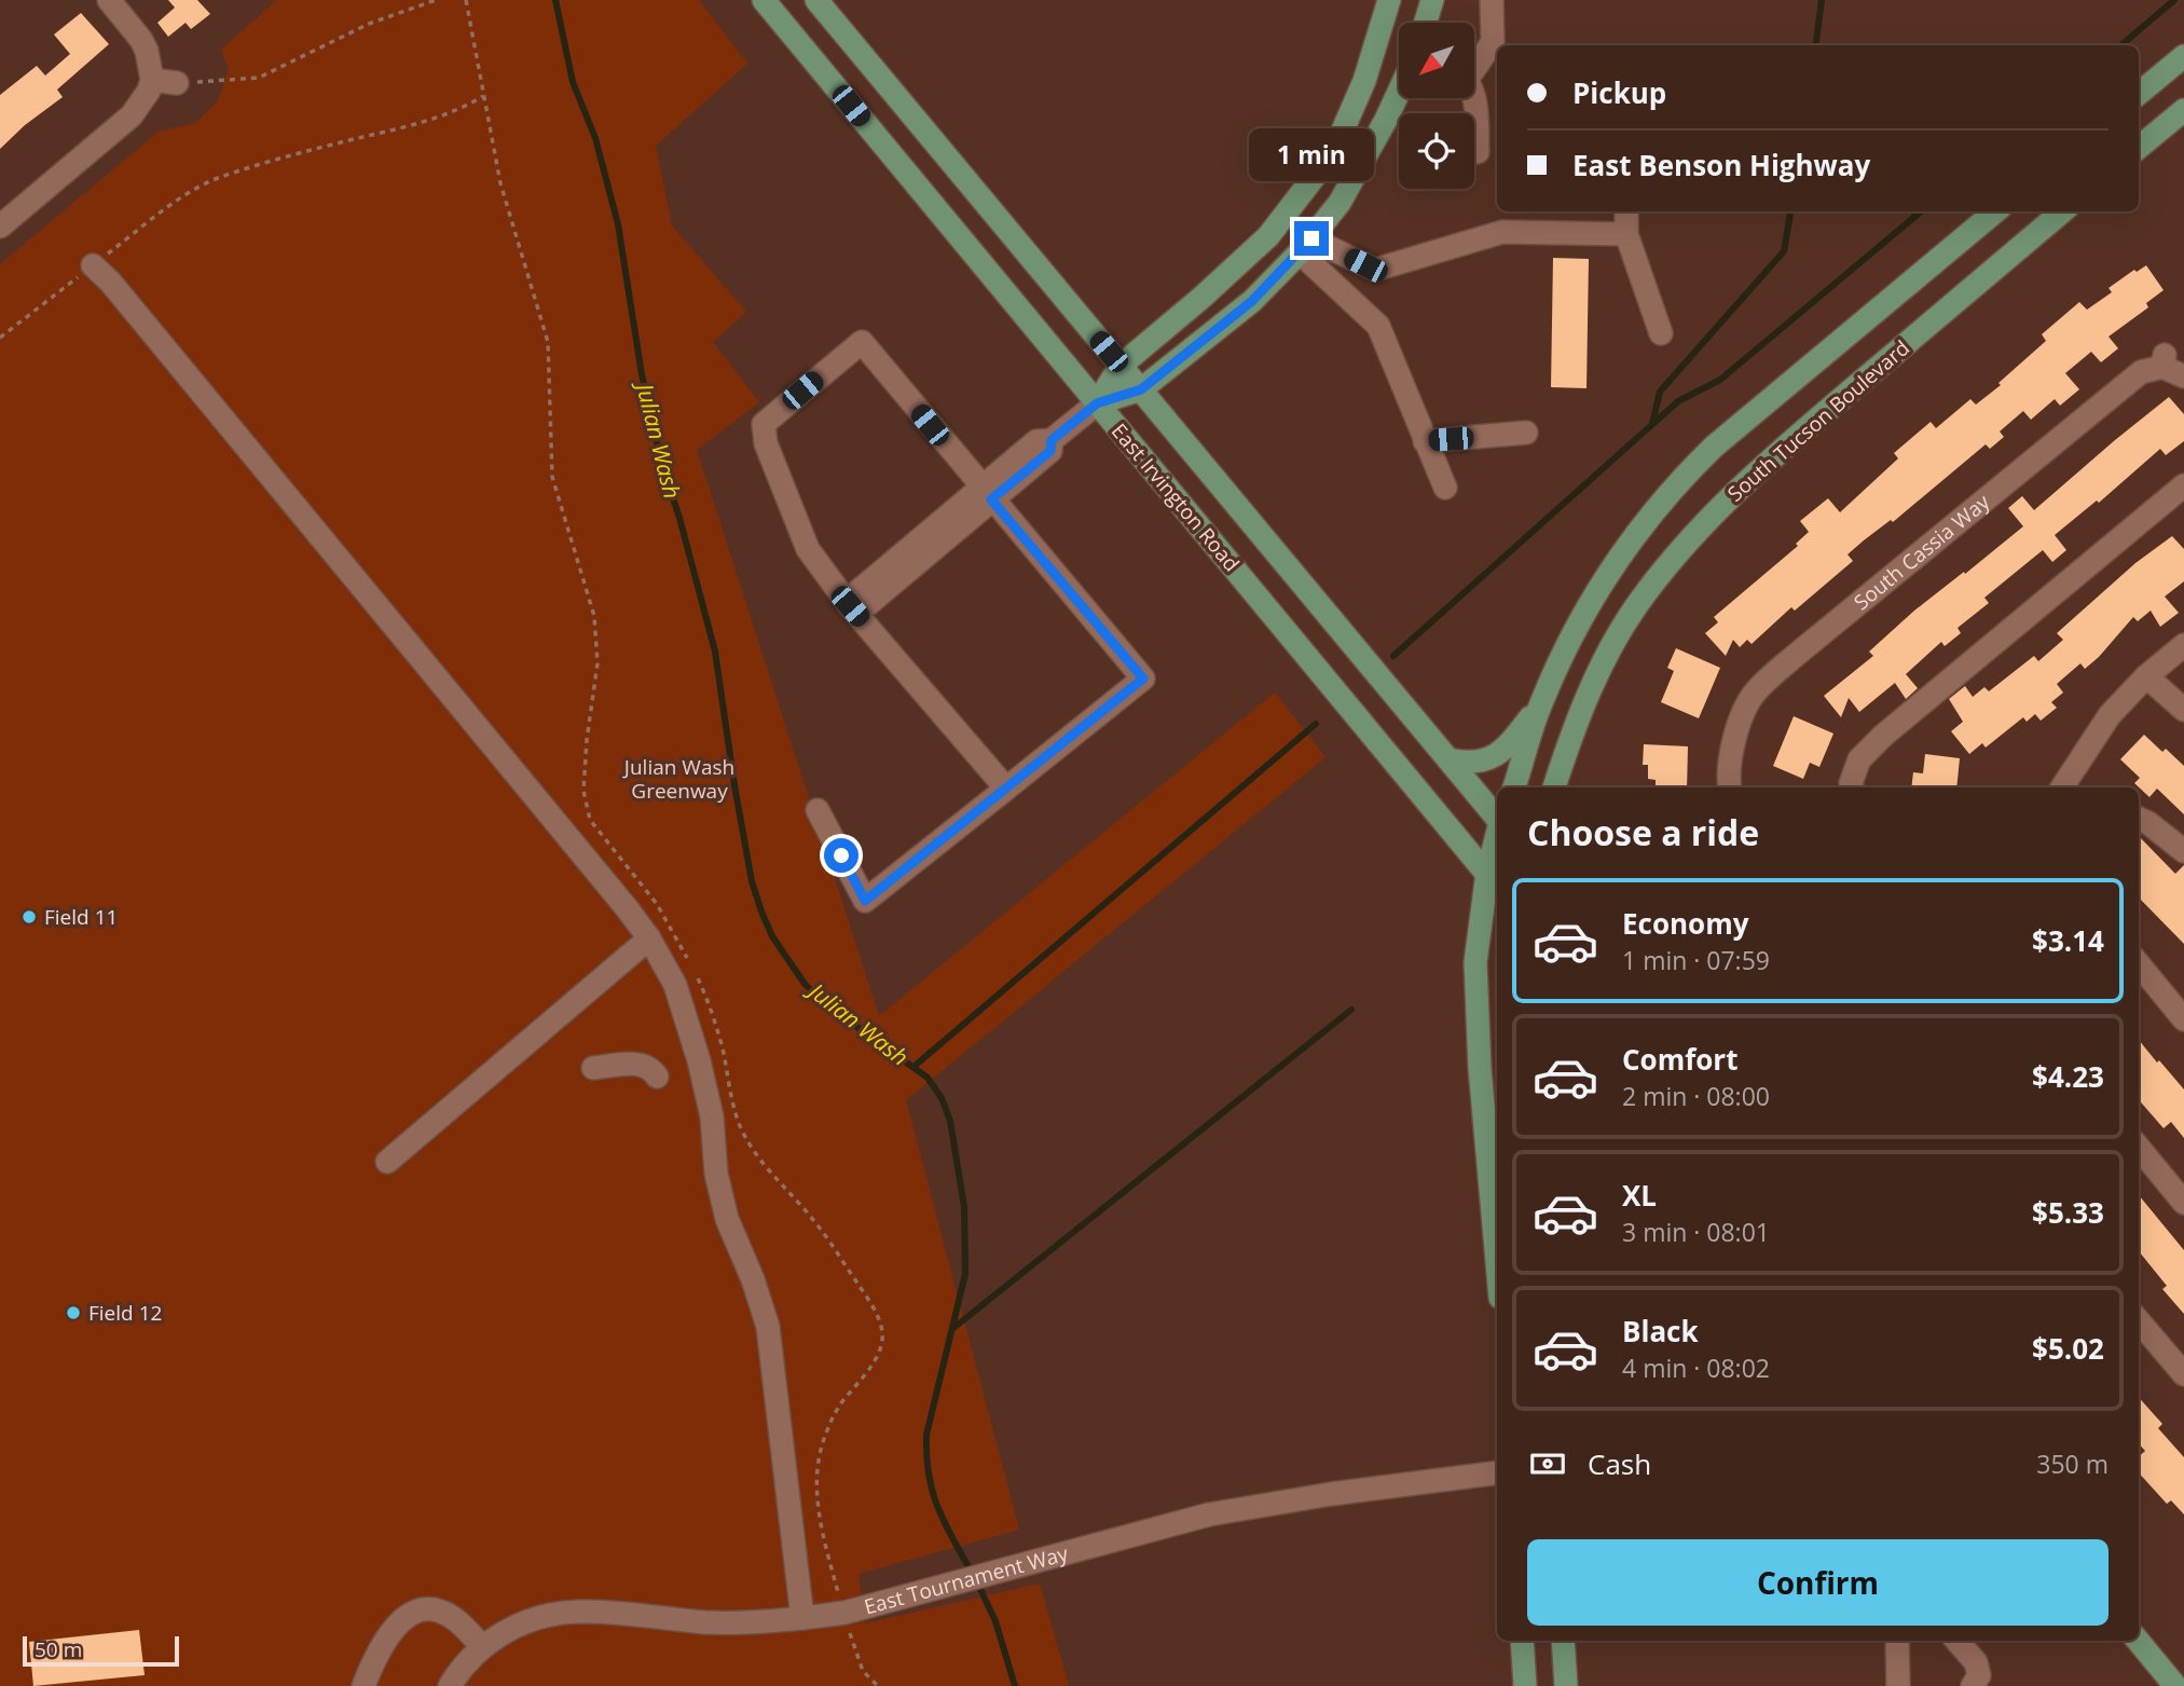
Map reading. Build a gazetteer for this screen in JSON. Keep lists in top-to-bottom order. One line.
{"streets":{"main road":["South Tucson Boulevard","East Irvington Road"],"street":["South Cassia Way","East Tournament Way"]},"water":["Julian Wash"],"parks":["Julian Wash Greenway"],"places":["Field 11","Field 12"],"scale_bar":"50 m","north":"bottom left","page":{"banner":["Pickup","East Benson Highway"],"bubble":"1 min","heading":"Choose a ride","list":[{"name":"Economy","note":"1 min · 07:59","value":"$3.14"},{"name":"Comfort","note":"2 min · 08:00","value":"$4.23"},{"name":"XL","note":"3 min · 08:01","value":"$5.33"},{"name":"Black","note":"4 min · 08:02","value":"$5.02"}],"pay":["Cash","350 m"],"buttons":"Confirm","scale":"50 m"}}
